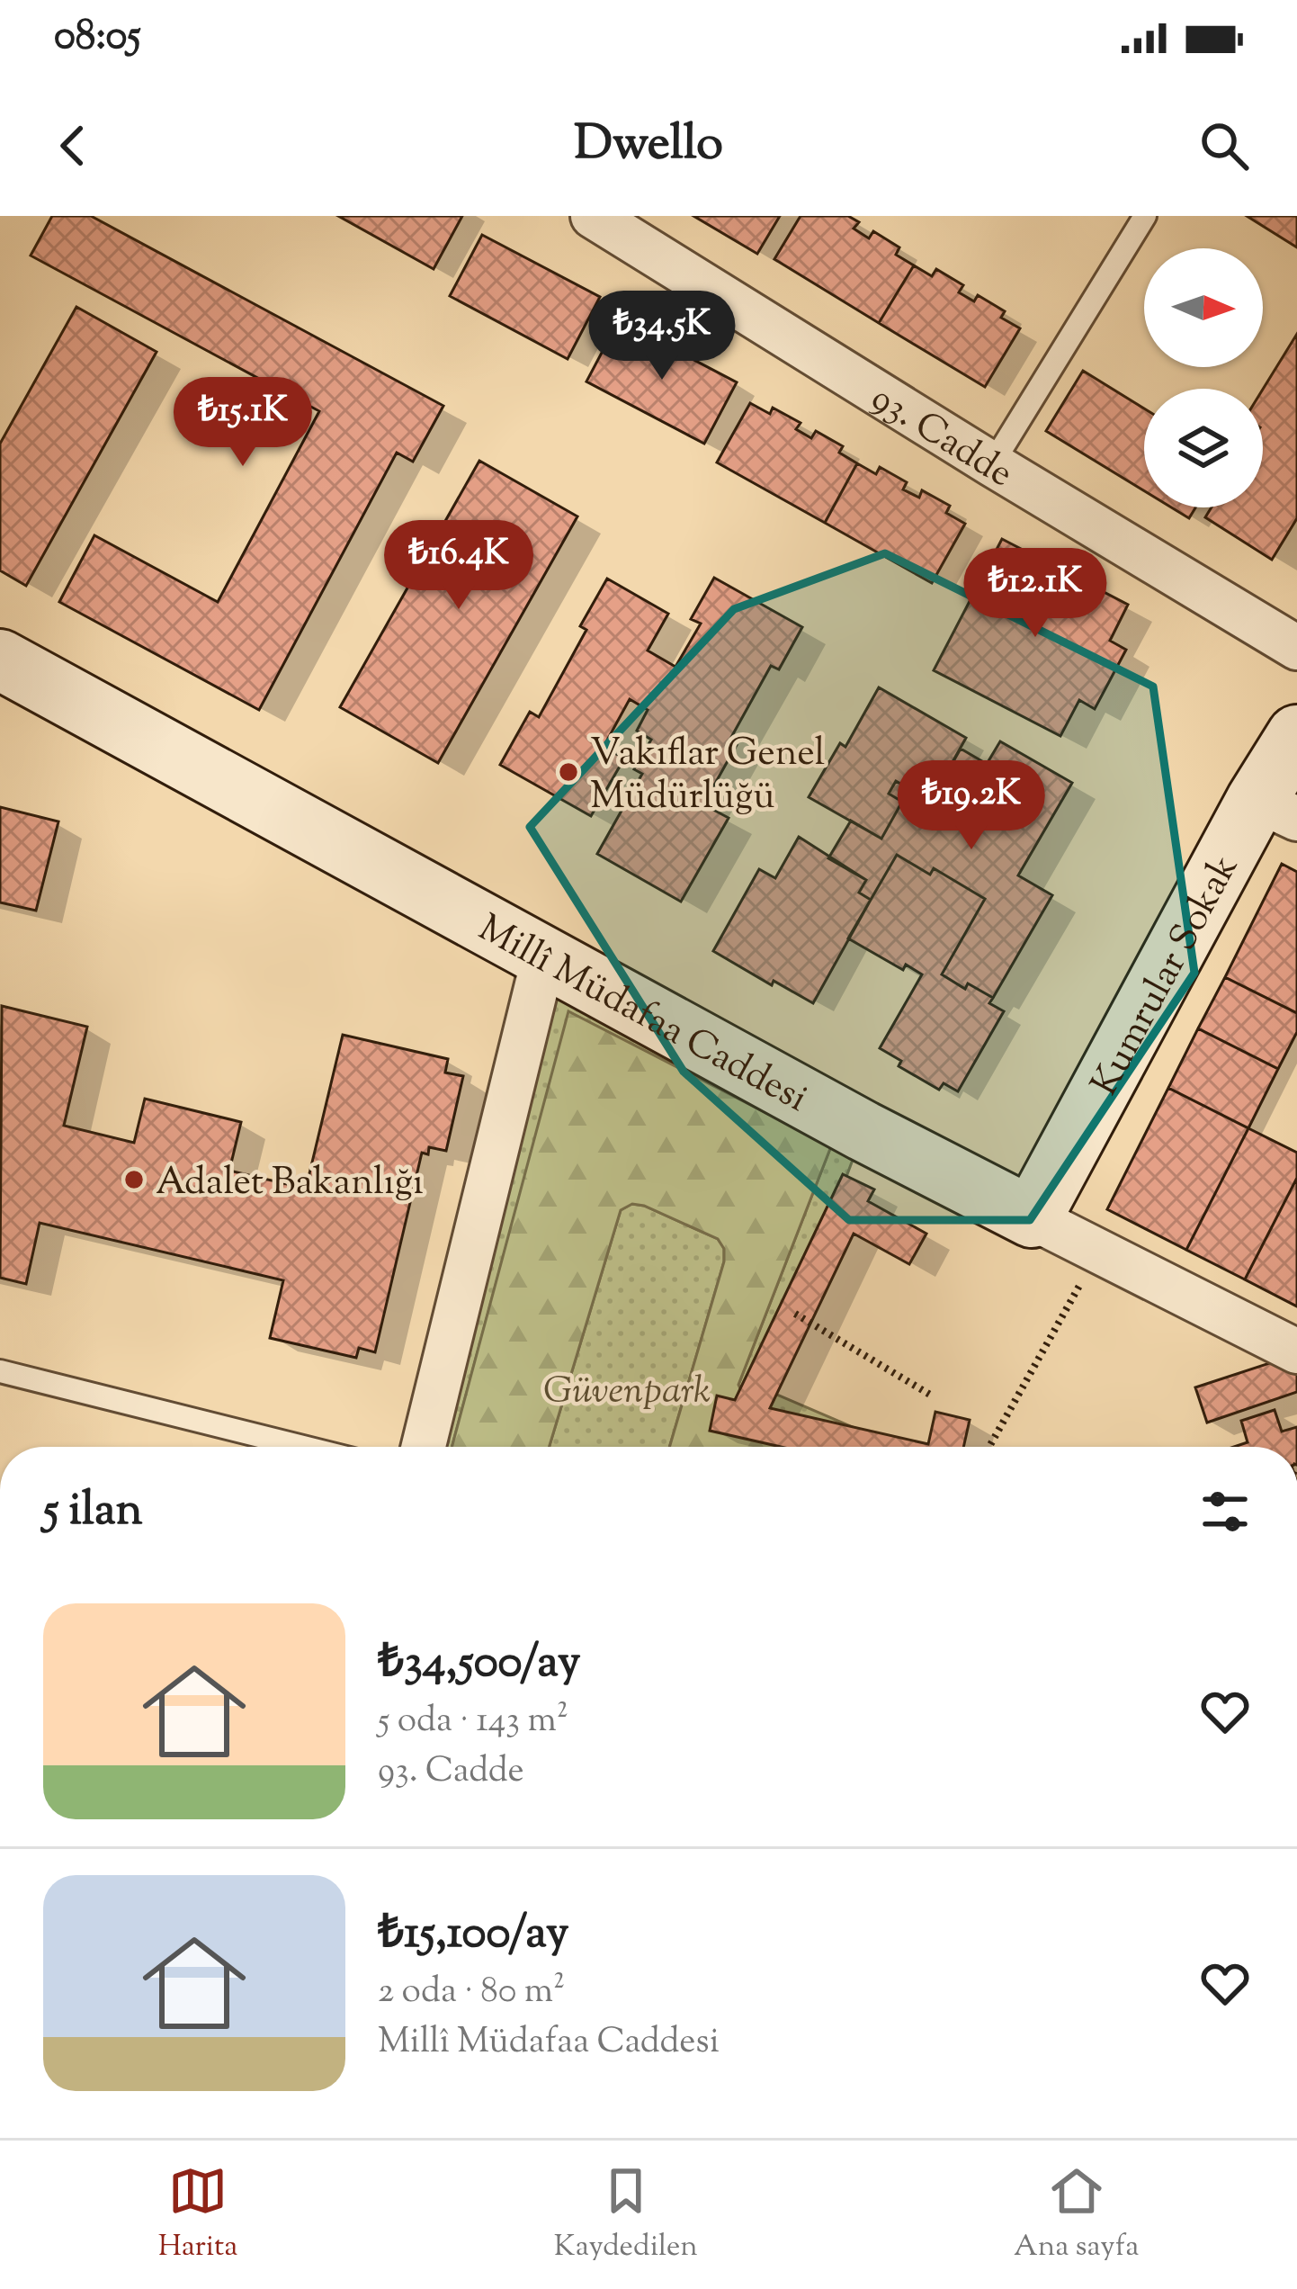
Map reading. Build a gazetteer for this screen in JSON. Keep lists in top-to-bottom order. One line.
{"streets":{"main road":["Kumrular Sokak","Millî Müdafaa Caddesi"],"street":["93. Cadde"]},"crossings":[["Kumrular Sokak","Millî Müdafaa Caddesi"]],"parks":["Güvenpark"],"places":["Vakıflar Genel Müdürlüğü","Adalet Bakanlığı"],"north":"right","page":{"status":"08:05","header":"Dwello","price":["₺34.5K","₺15.1K","₺16.4K","₺12.1K","₺19.2K"],"heading":"5 ilan","list":[{"name":"₺34,500/ay","note":"5 oda · 143 m² · 93. Cadde"},{"name":"₺15,100/ay","note":"2 oda · 80 m² · Millî Müdafaa Caddesi"}],"tabs":["Harita","Kaydedilen","Ana sayfa"]}}
